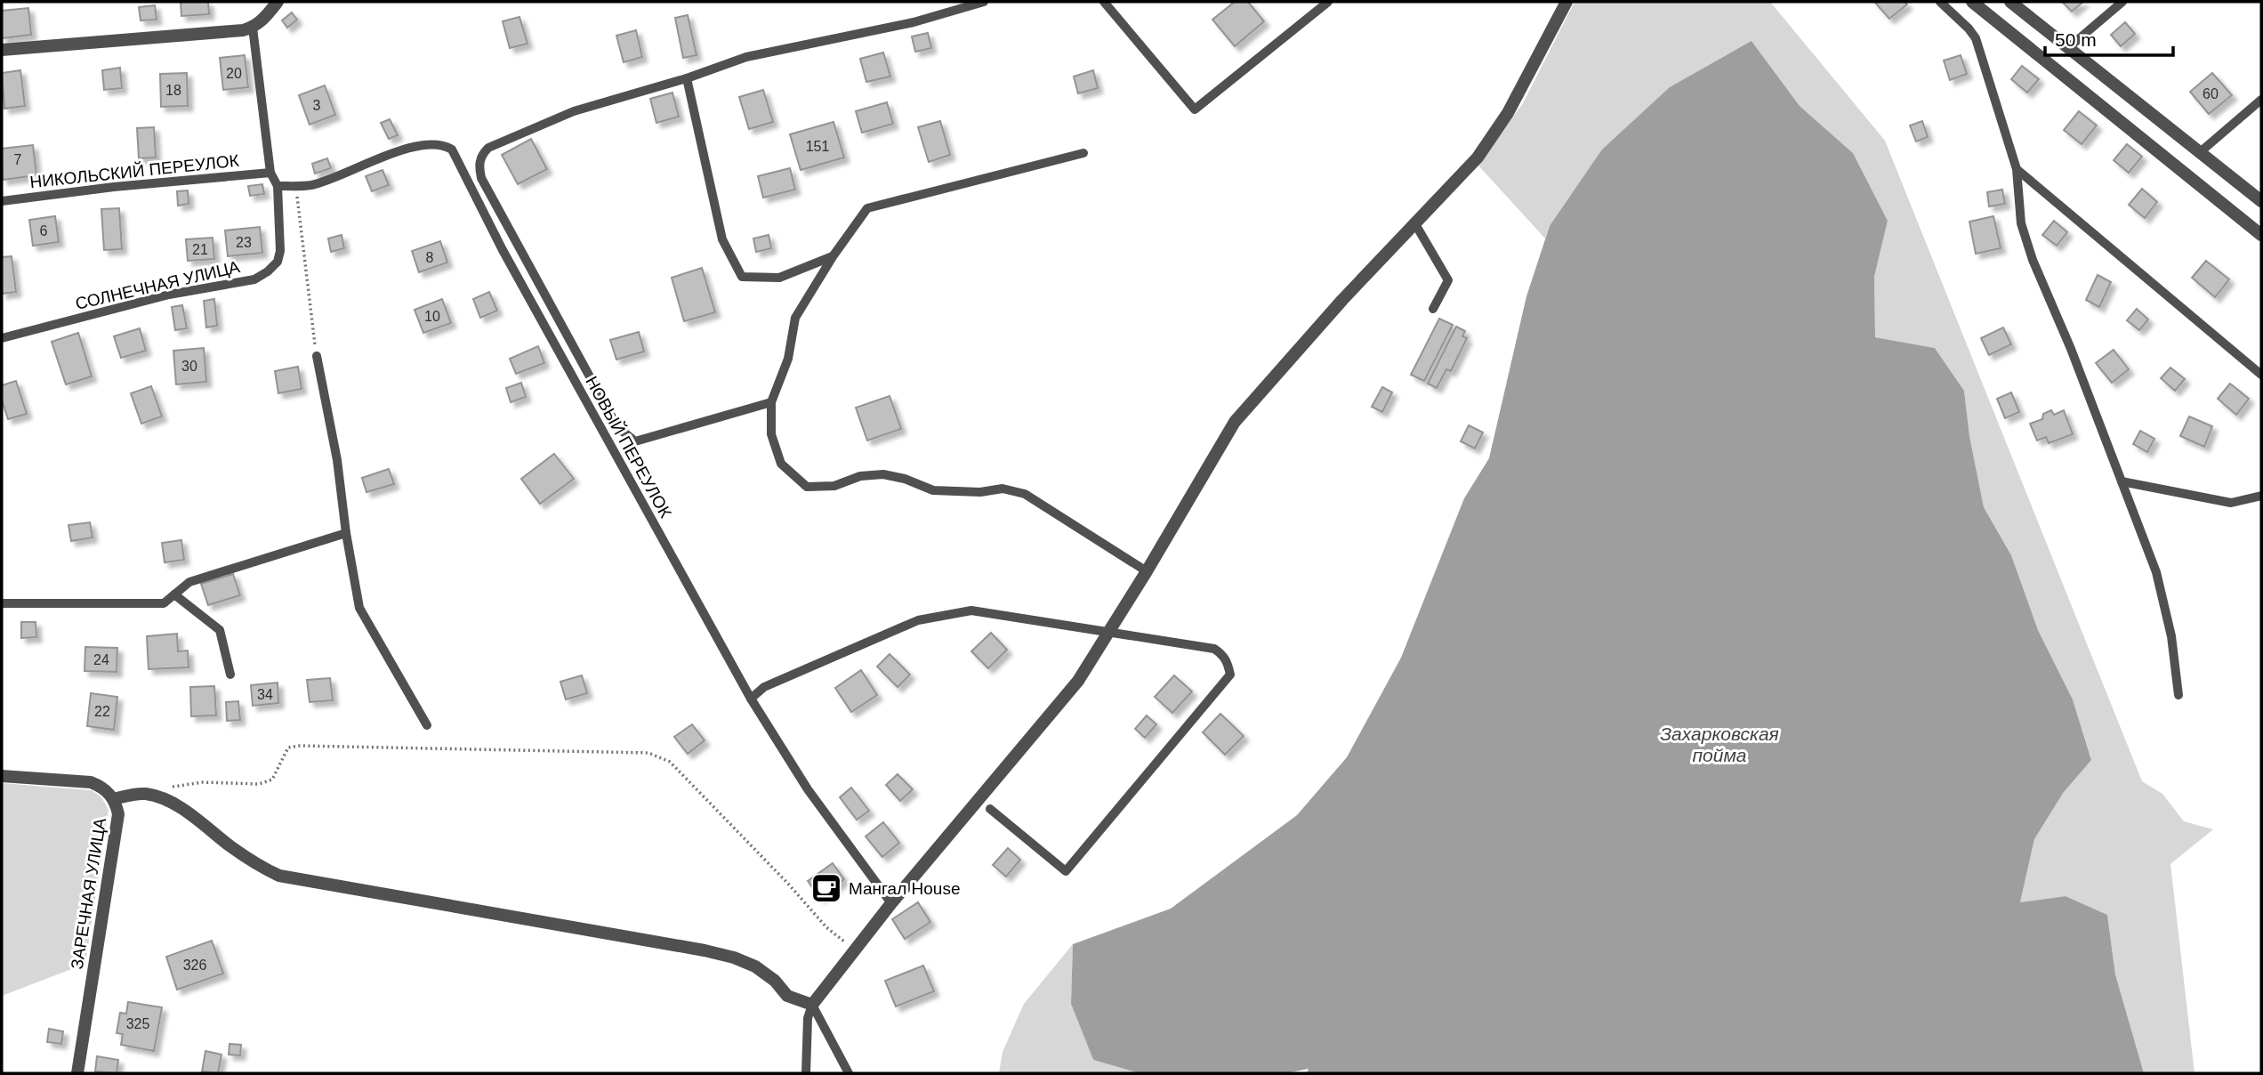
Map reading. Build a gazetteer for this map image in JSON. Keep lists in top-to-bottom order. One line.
{"streets":{"street":["ЗАРЕЧНАЯ УЛИЦА"],"lane":["НИКОЛЬСКИЙ ПЕРЕУЛОК","СОЛНЕЧНАЯ УЛИЦА","НОВЫЙ ПЕРЕУЛОК"]},"crossings":[["СОЛНЕЧНАЯ УЛИЦА","НОВЫЙ ПЕРЕУЛОК"]],"water":["Захарковская пойма"],"places":{"cafe":["Мангал House"]},"house_numbers":["20","18","60","3","151","7","6","23","21","8","10","30","24","34","22","326","325"],"scale_bar":"50 m"}
